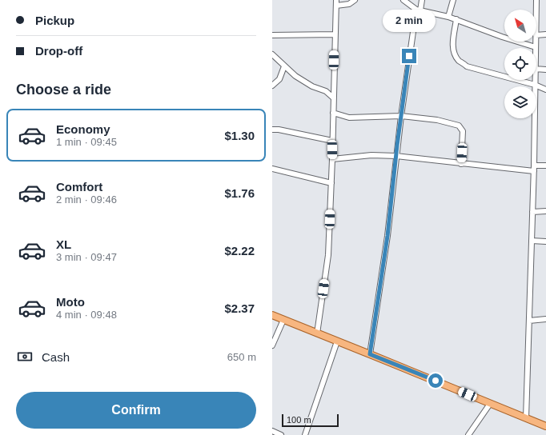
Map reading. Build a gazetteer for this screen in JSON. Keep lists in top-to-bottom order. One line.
{"scale_bar":"100 m","north":"top left","page":{"banner":["Pickup","Drop-off"],"bubble":"2 min","heading":"Choose a ride","list":[{"name":"Economy","note":"1 min · 09:45","value":"$1.30"},{"name":"Comfort","note":"2 min · 09:46","value":"$1.76"},{"name":"XL","note":"3 min · 09:47","value":"$2.22"},{"name":"Moto","note":"4 min · 09:48","value":"$2.37"}],"pay":["Cash","650 m"],"buttons":"Confirm","scale":"100 m"}}
